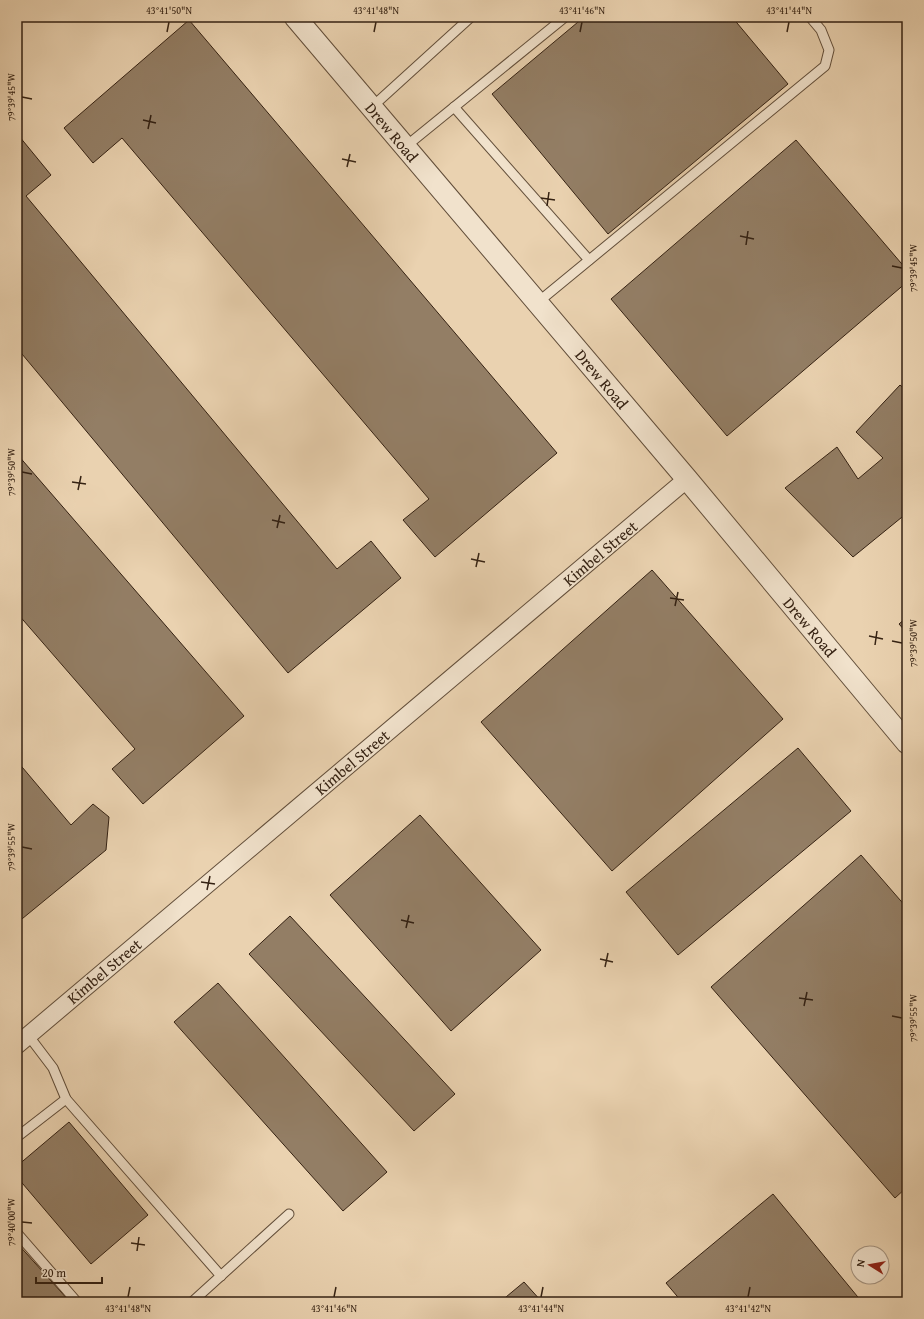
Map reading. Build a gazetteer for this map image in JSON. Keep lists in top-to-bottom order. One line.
{"streets":{"street":["Drew Road","Kimbel Street"]},"crossings":[["Drew Road","Kimbel Street"]],"scale_bar":"20 m","north":"left","coordinates":["43°41'50\"N","43°41'48\"N","43°41'46\"N","43°41'44\"N","79°39'45\"W","79°39'50\"W","79°39'55\"W","79°40'00\"W","43°41'42\"N"]}
